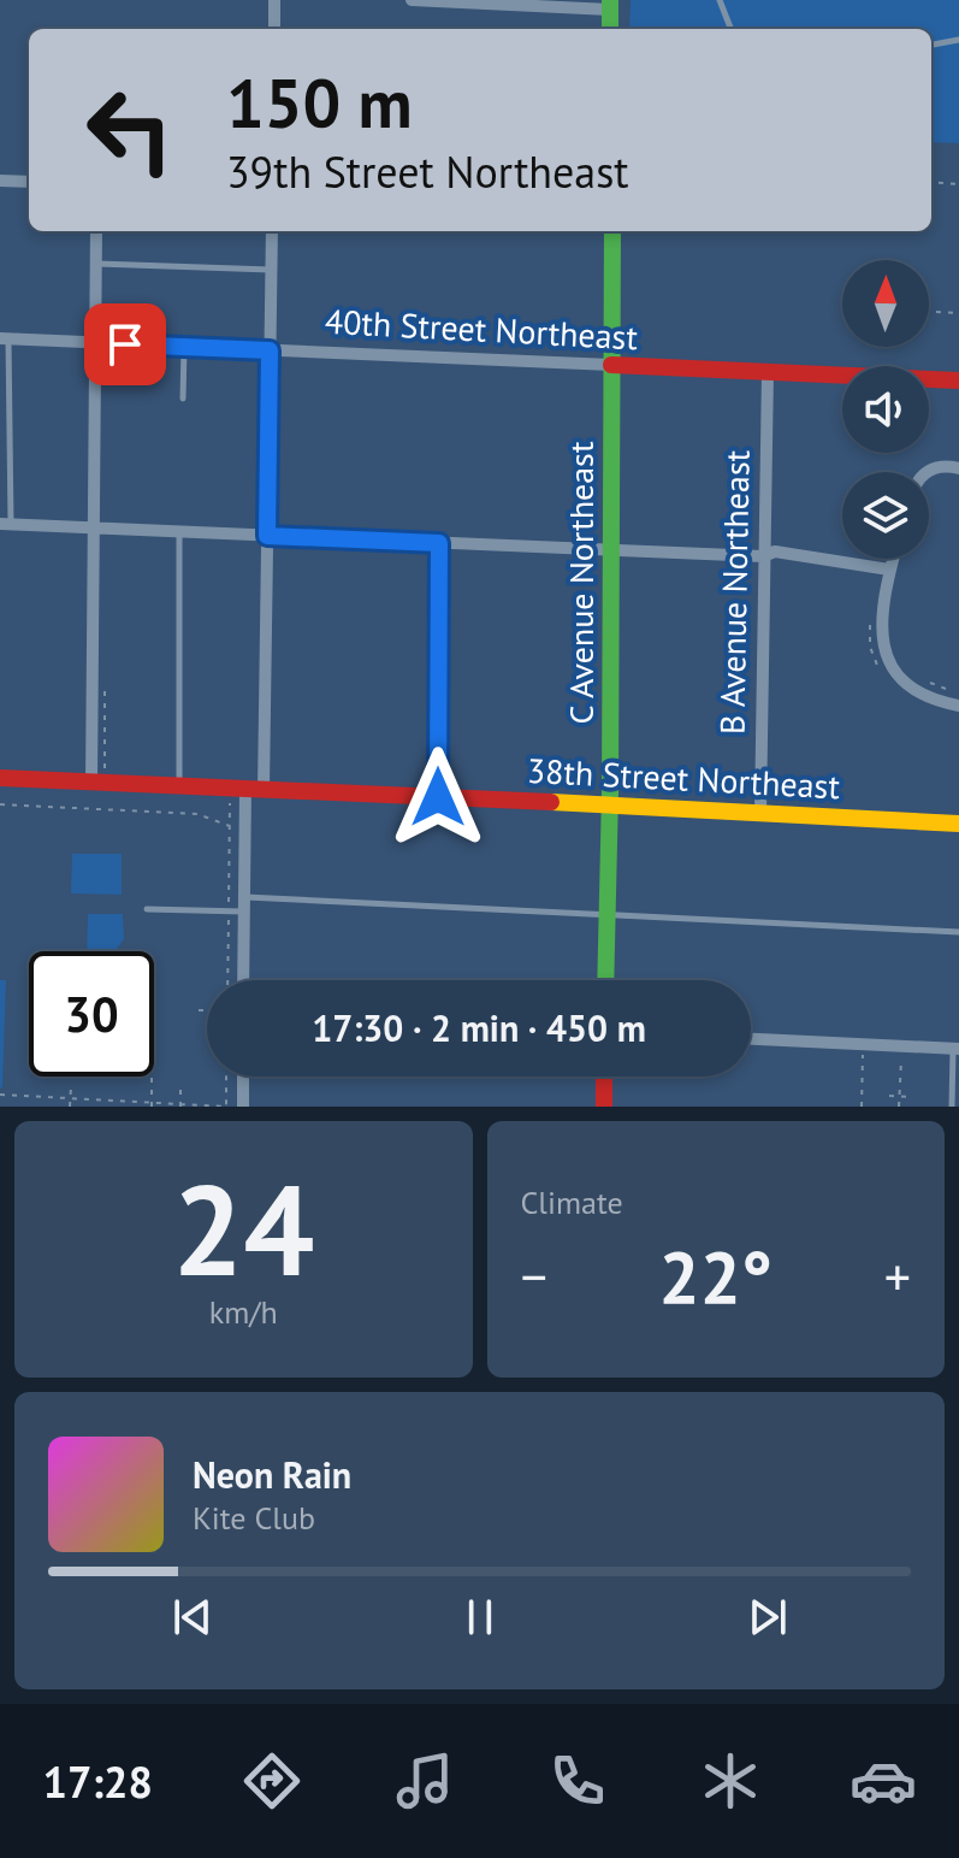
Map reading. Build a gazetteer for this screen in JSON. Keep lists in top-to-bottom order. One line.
{"streets":{"street":["40th Street Northeast","C Avenue Northeast","B Avenue Northeast","38th Street Northeast"]},"crossings":[["40th Street Northeast","C Avenue Northeast"],["40th Street Northeast","B Avenue Northeast"],["C Avenue Northeast","38th Street Northeast"],["B Avenue Northeast","38th Street Northeast"]],"north":"top","page":{"turn":["150 m","39th Street Northeast"],"limit":"30","trip":"17:30 · 2 min · 450 m","tile":[["24","km/h"],"Climate"],"heat":["−","22°","+"],"song":["Neon Rain","Kite Club"],"tabs":"17:28"}}
